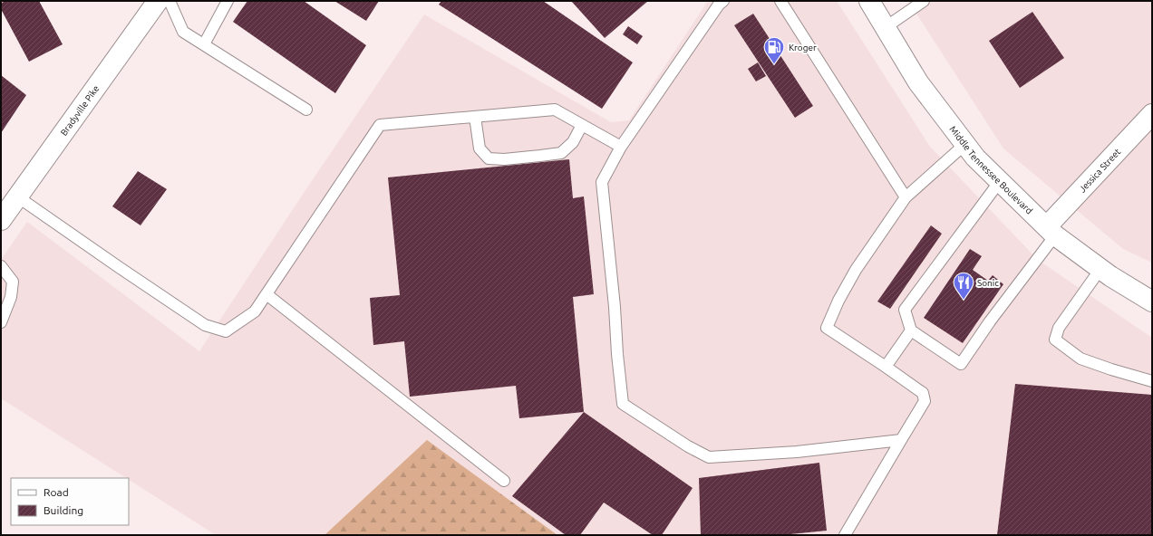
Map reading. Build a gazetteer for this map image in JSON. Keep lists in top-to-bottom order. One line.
{"streets":{"main road":["Bradyville Pike","Middle Tennessee Boulevard","Jessica Street"]},"crossings":[["Middle Tennessee Boulevard","Jessica Street"]],"places":{"fuel station":["Kroger"],"restaurant":["Sonic"]},"legend":["Road","Building"]}
